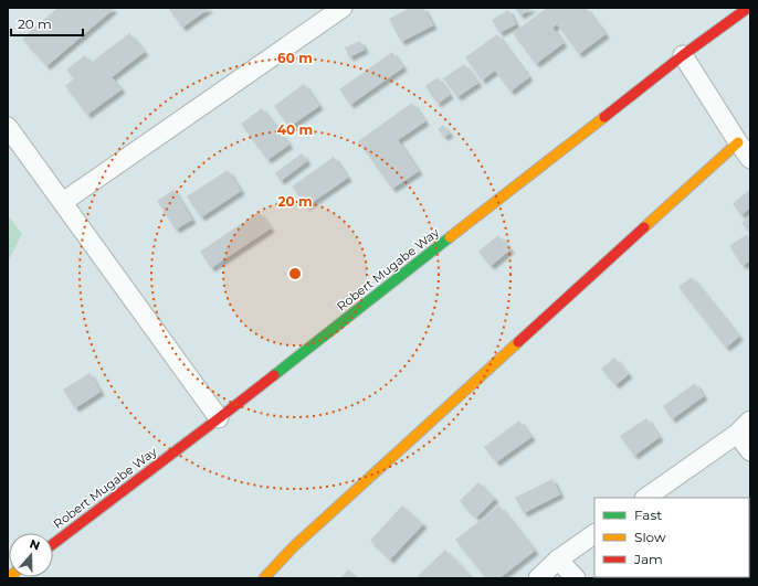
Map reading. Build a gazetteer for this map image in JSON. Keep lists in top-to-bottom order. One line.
{"streets":{"street":["Robert Mugabe Way"]},"legend":["Fast","Slow","Jam"],"scale_bar":"20 m","north":"top","rings":["60 m","40 m","20 m"]}
